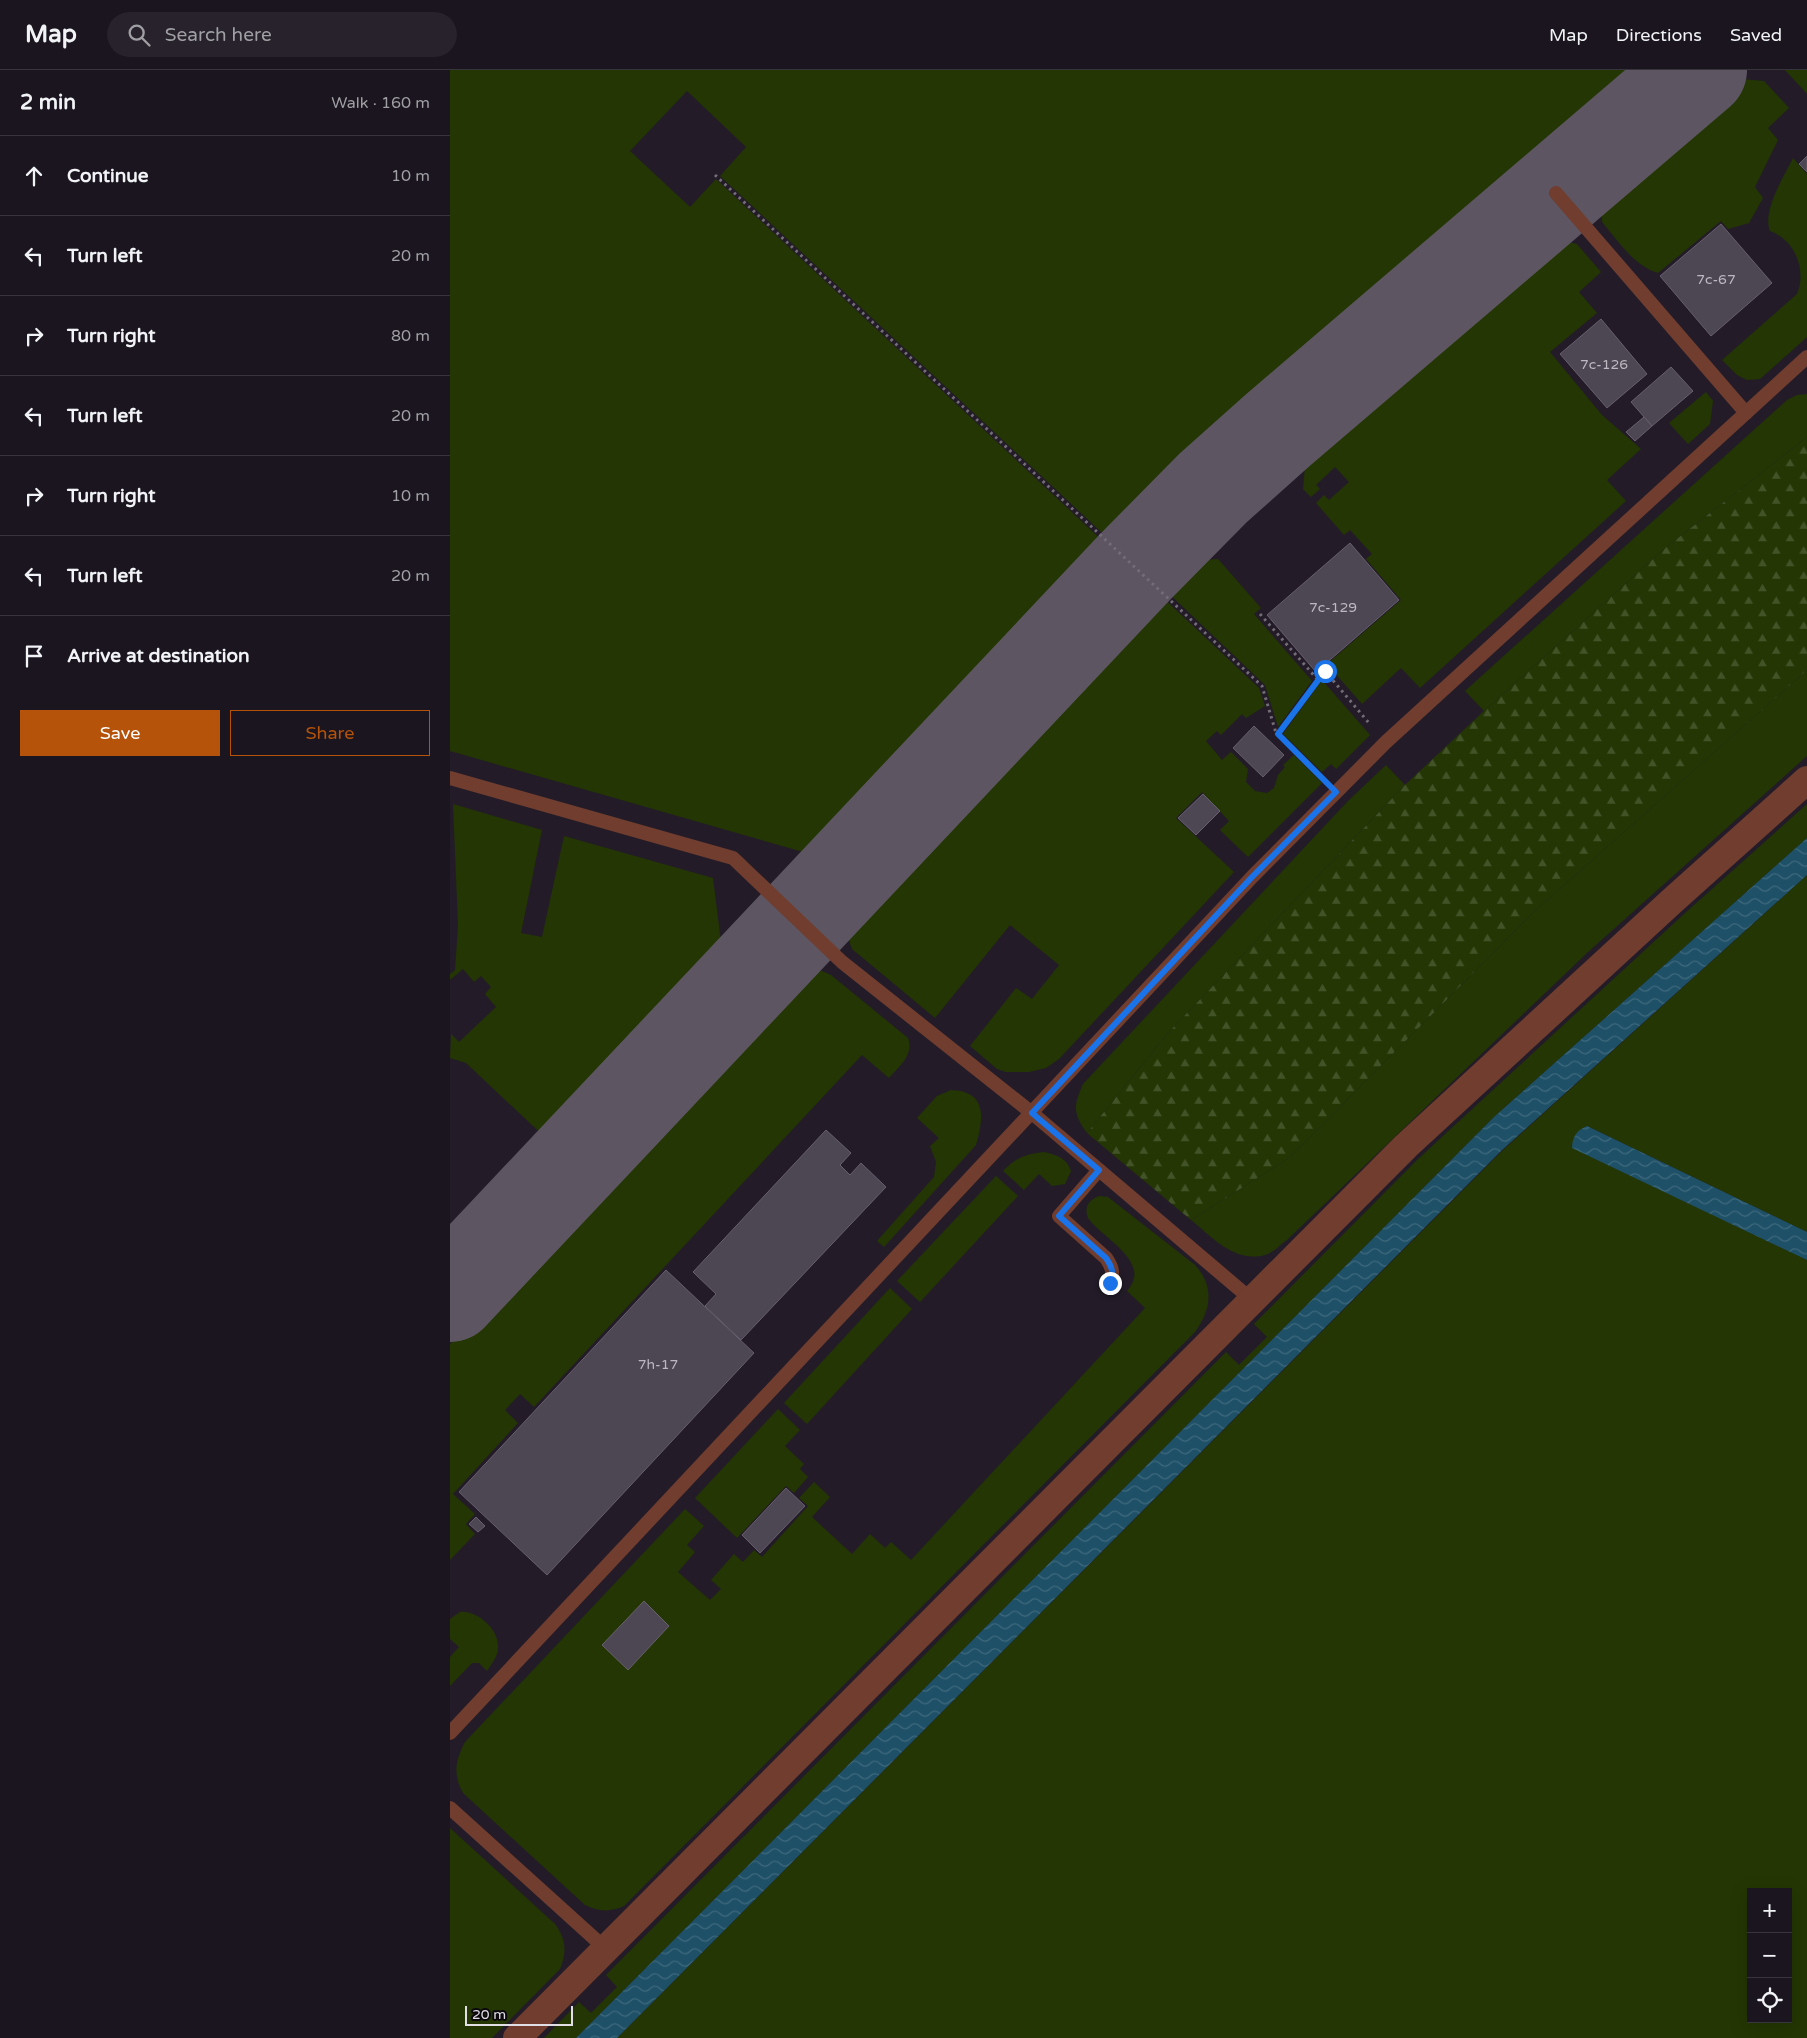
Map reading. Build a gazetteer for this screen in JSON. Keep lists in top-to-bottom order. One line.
{"house_numbers":["7c-67","7c-126","7c-129","7h-17"],"scale_bar":"20 m","page":{"header":"Map","search":"Search here","nav":["Map","Directions","Saved"],"heading":["2 min","Walk · 160 m"],"list":[["Continue","10 m"],["Turn left","20 m"],["Turn right","80 m"],["Turn left","20 m"],["Turn right","10 m"],["Turn left","20 m"],"Arrive at destination"],"buttons":["Save","Share"],"map_buttons":["+","−"],"scale":"20 m"}}
